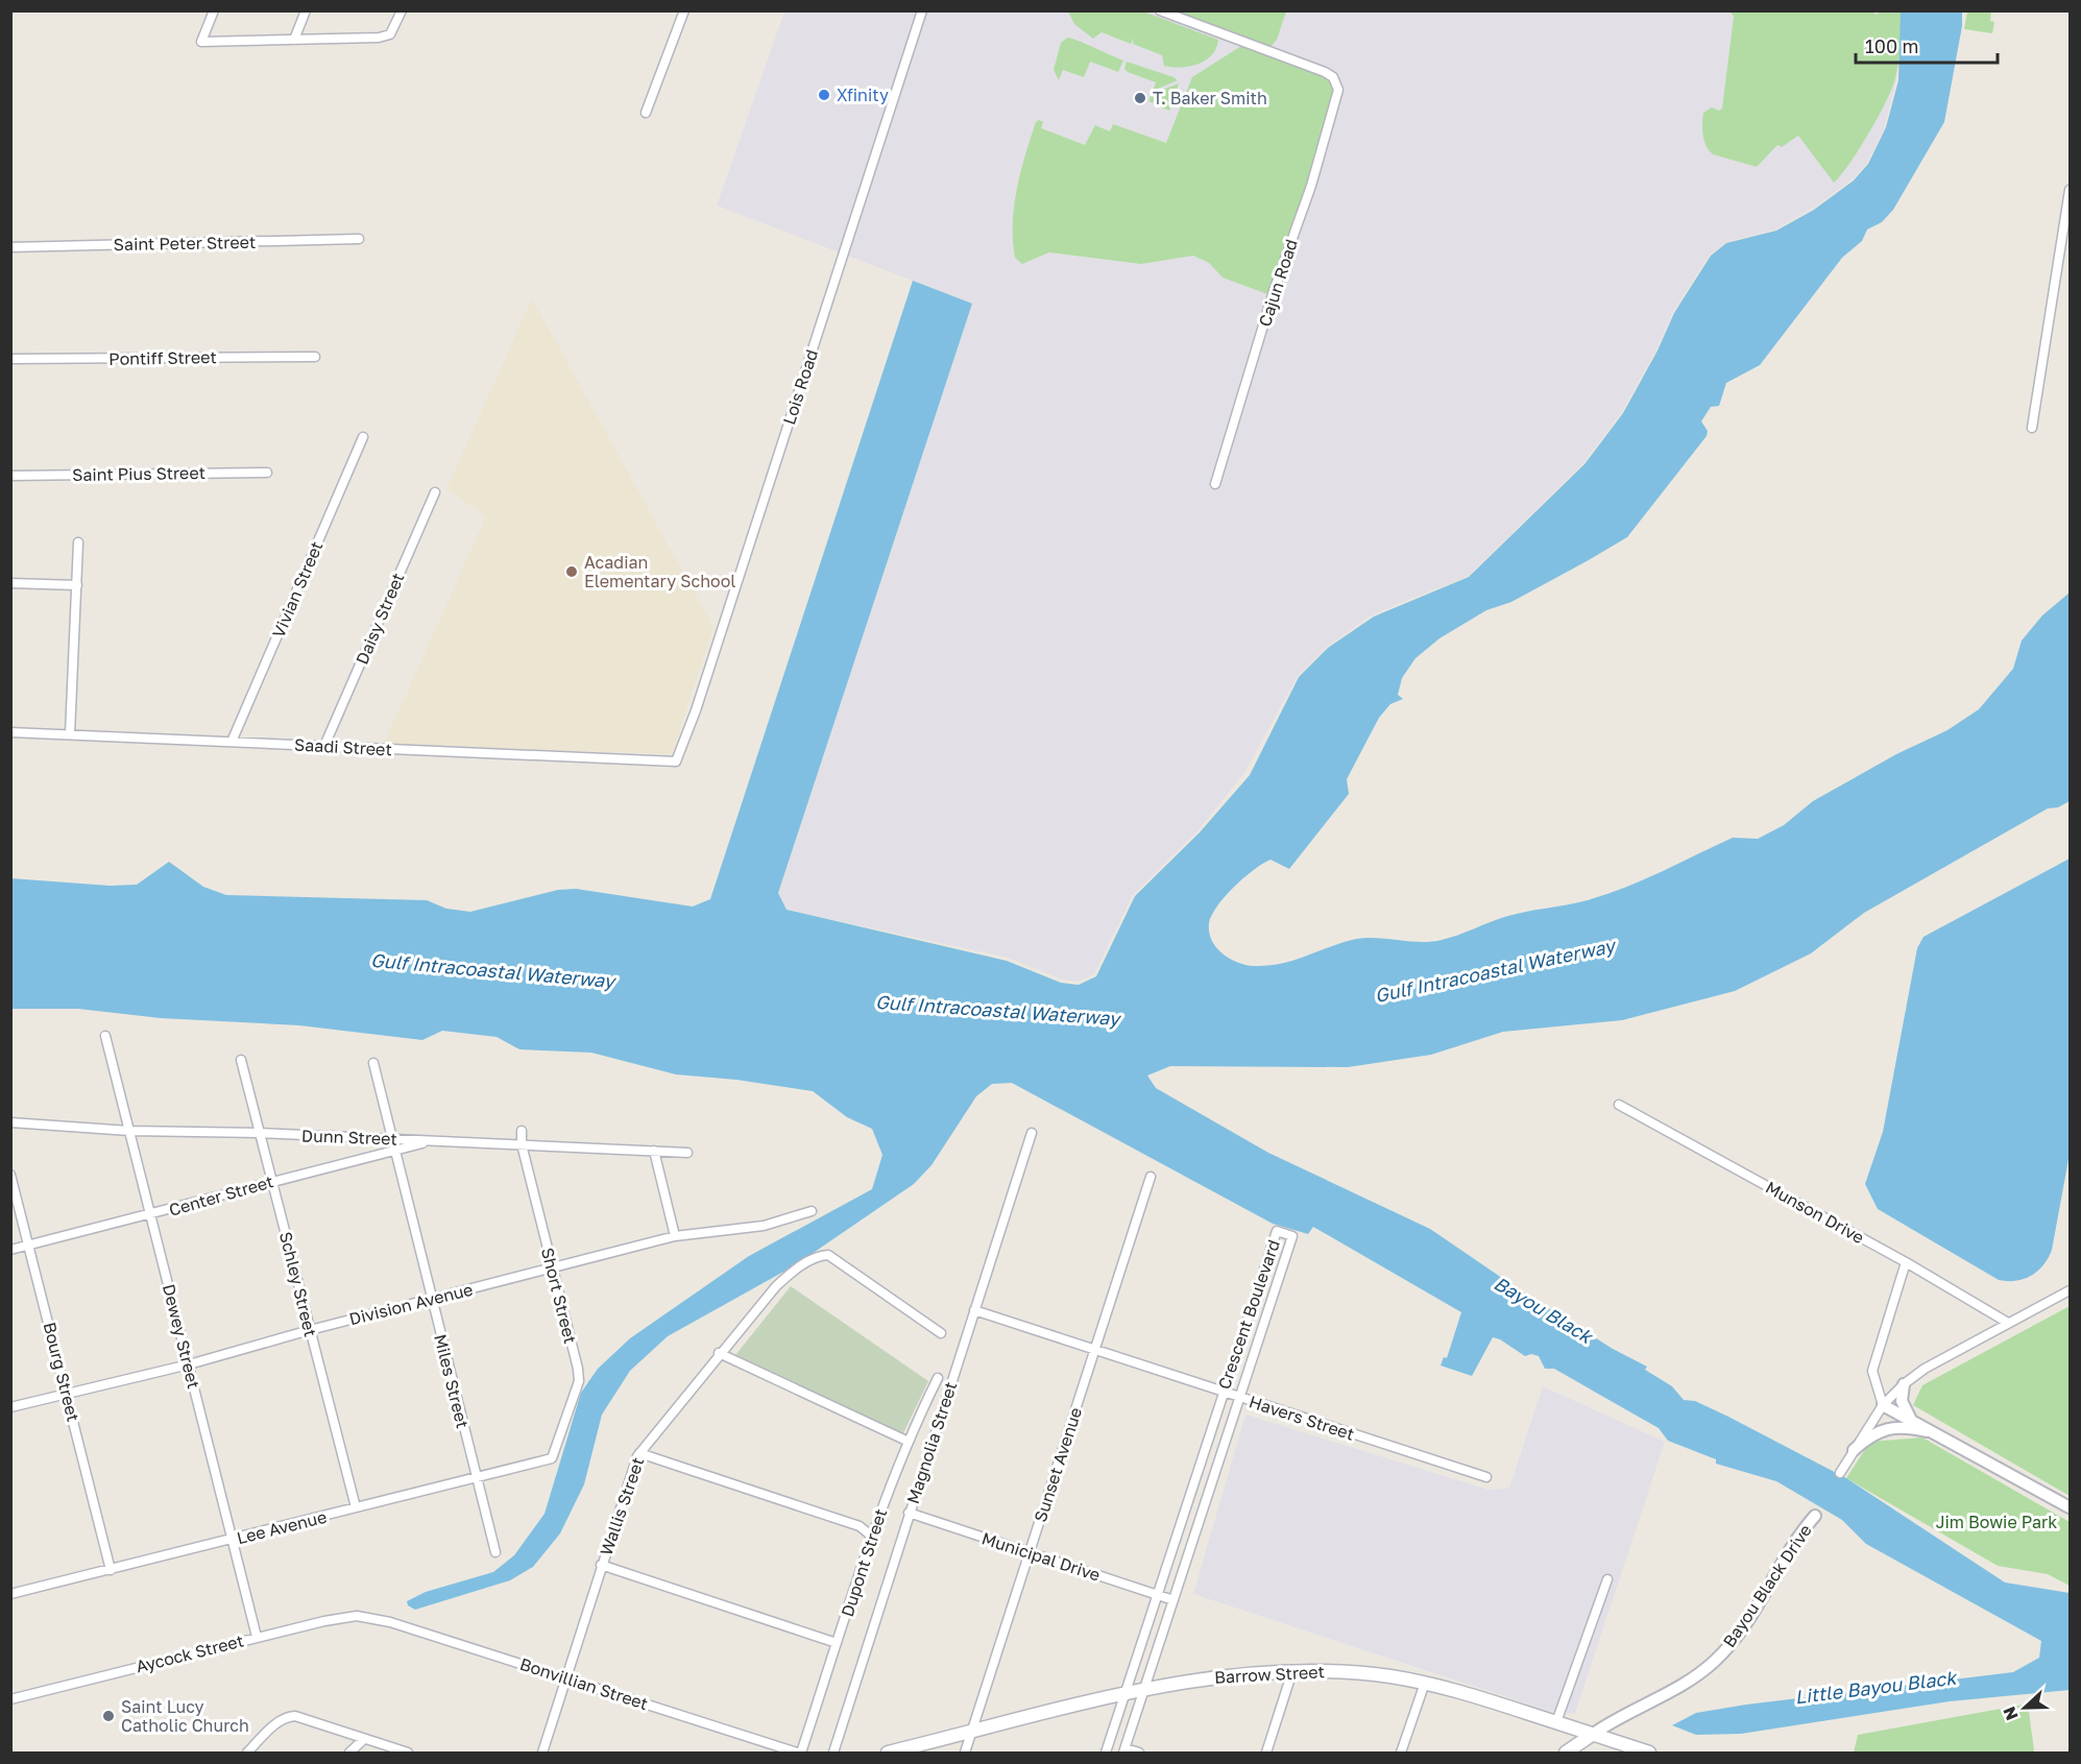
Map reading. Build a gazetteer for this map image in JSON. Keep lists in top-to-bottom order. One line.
{"streets":{"main road":["Barrow Street"],"street":["Saint Peter Street","Cajun Road","Pontiff Street","Lois Road","Saint Pius Street","Vivian Street","Daisy Street","Saadi Street","Dunn Street","Center Street","Munson Drive","Schley Street","Short Street","Division Avenue","Crescent Boulevard","Dewey Street","Bourg Street","Miles Street","Havers Street","Magnolia Street","Sunset Avenue","Wallis Street","Lee Avenue","Municipal Drive","Dupont Street","Bayou Black Drive","Aycock Street","Bonvillian Street"]},"crossings":[["Lois Road","Saadi Street"],["Vivian Street","Saadi Street"],["Daisy Street","Saadi Street"],["Dunn Street","Center Street"],["Dunn Street","Schley Street"],["Dunn Street","Short Street"],["Dunn Street","Dewey Street"],["Dunn Street","Miles Street"],["Center Street","Schley Street"],["Center Street","Dewey Street"],["Center Street","Bourg Street"],["Center Street","Miles Street"],["Schley Street","Division Avenue"],["Schley Street","Lee Avenue"],["Short Street","Division Avenue"],["Short Street","Lee Avenue"],["Division Avenue","Dewey Street"],["Division Avenue","Bourg Street"],["Division Avenue","Miles Street"],["Crescent Boulevard","Havers Street"],["Crescent Boulevard","Municipal Drive"],["Crescent Boulevard","Barrow Street"],["Dewey Street","Lee Avenue"],["Dewey Street","Aycock Street"],["Bourg Street","Lee Avenue"],["Miles Street","Lee Avenue"],["Havers Street","Magnolia Street"],["Havers Street","Sunset Avenue"],["Magnolia Street","Municipal Drive"],["Sunset Avenue","Municipal Drive"],["Sunset Avenue","Barrow Street"],["Wallis Street","Bonvillian Street"],["Dupont Street","Bonvillian Street"],["Bayou Black Drive","Barrow Street"],["Aycock Street","Bonvillian Street"]],"water":["Gulf Intracoastal Waterway","Bayou Black","Little Bayou Black"],"parks":["Jim Bowie Park"],"places":["Xfinity","T. Baker Smith","Acadian Elementary School","Saint Lucy Catholic Church"],"scale_bar":"100 m","north":"left"}
